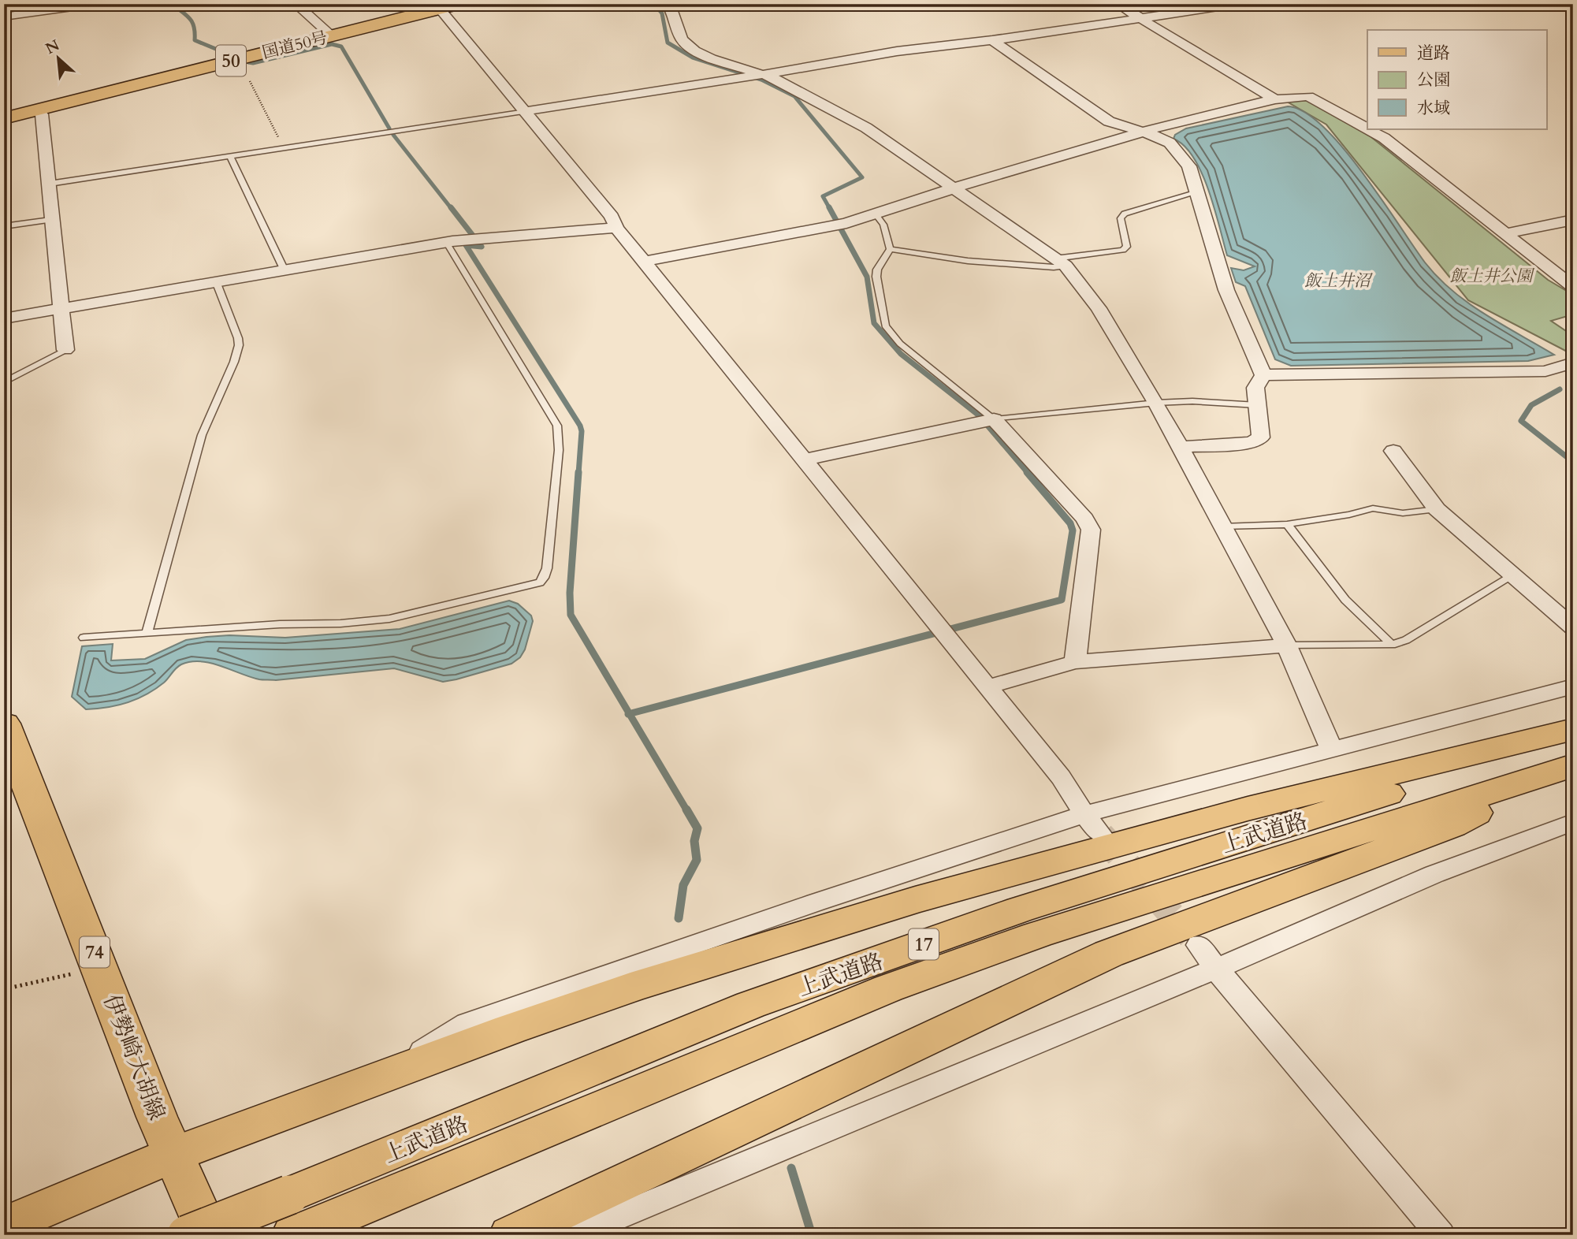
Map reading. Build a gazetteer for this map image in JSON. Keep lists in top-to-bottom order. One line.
{"streets":{"main road":["国道50号","50","上武道路","17","74","伊勢崎大胡線"]},"water":["飯土井沼"],"parks":["飯土井公園"],"legend":["道路","公園","水域"],"north":"top left"}
